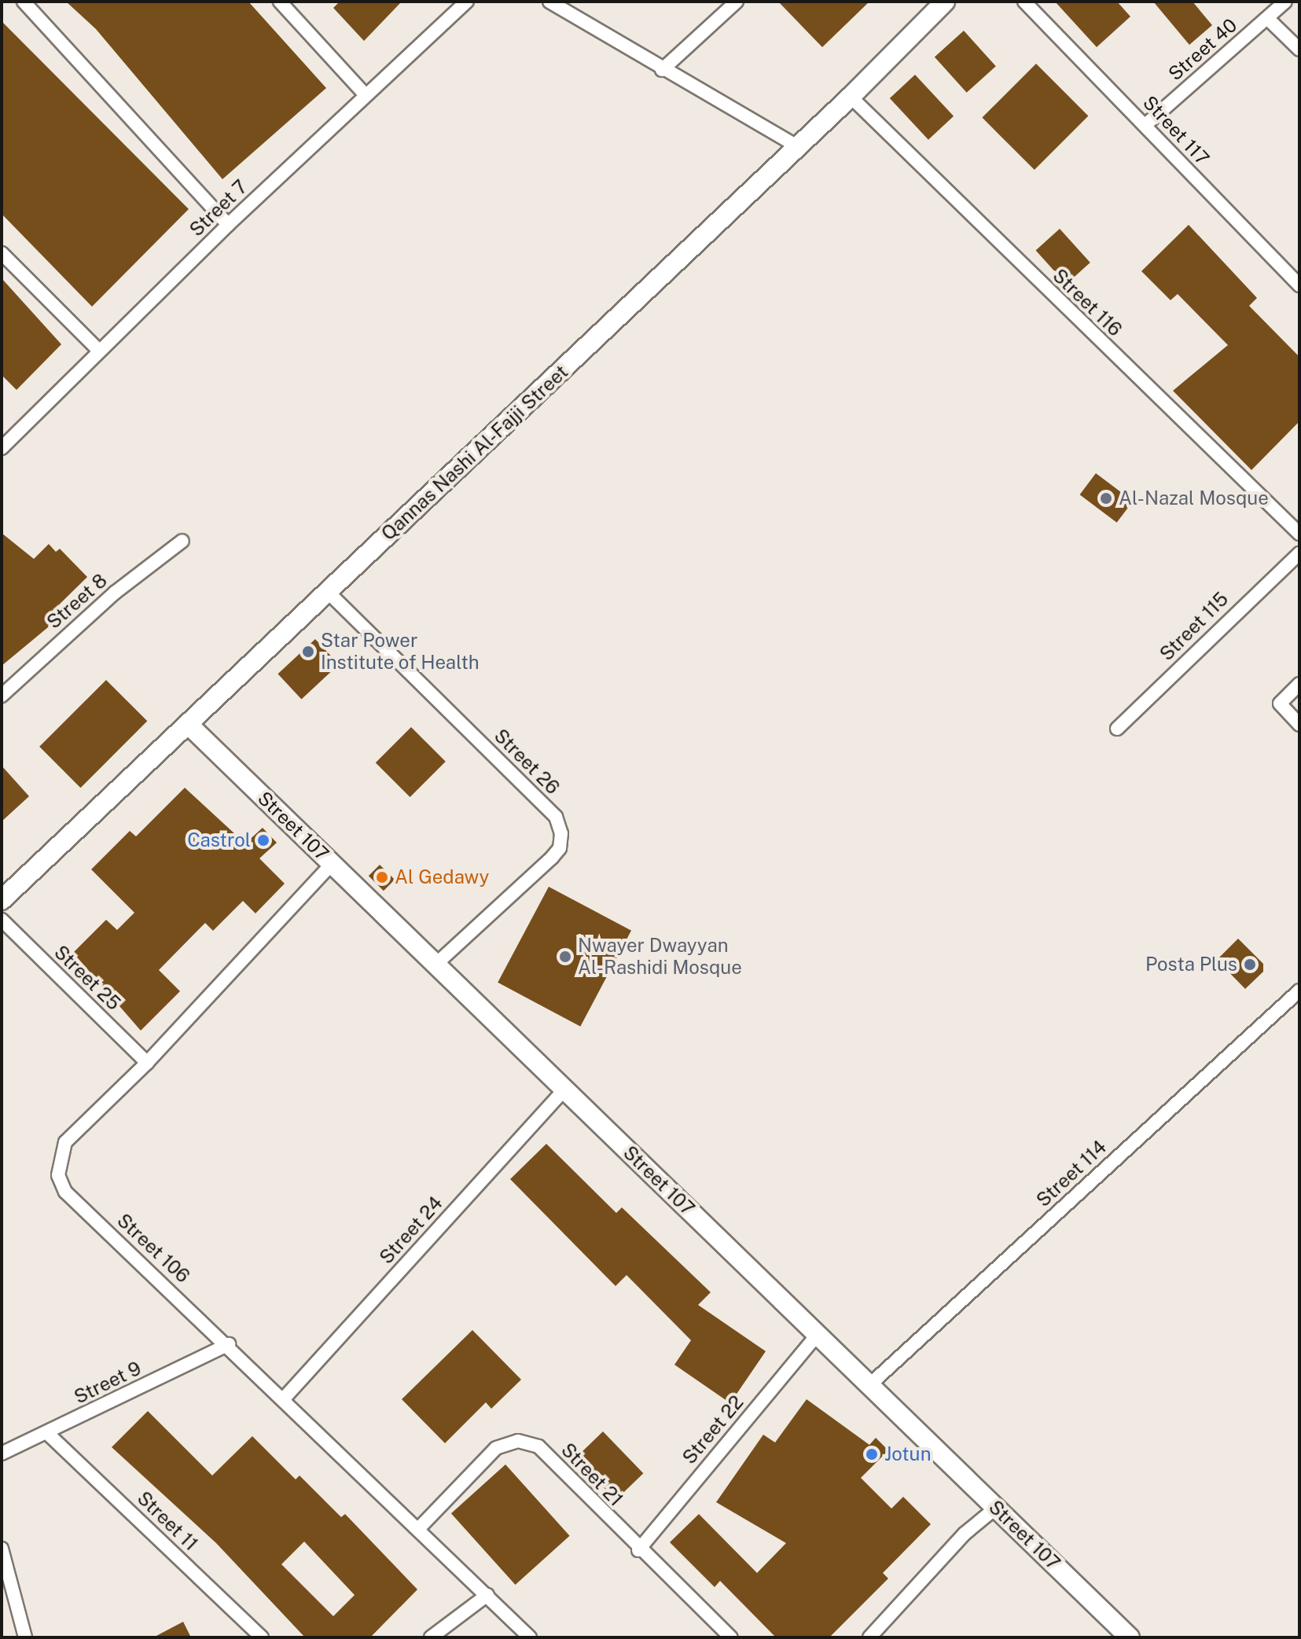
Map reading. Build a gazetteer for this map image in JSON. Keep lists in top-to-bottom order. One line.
{"streets":{"street":["Street 40","Street 117","Street 7","Street 116","Qannas Nashi Al-Fajji Street","Street 8","Street 115","Street 26","Street 107","Street 25","Street 114","Street 24","Street 106","Street 9","Street 22","Street 21","Street 11"]},"crossings":[["Street 40","Street 117"],["Street 116","Qannas Nashi Al-Fajji Street"],["Qannas Nashi Al-Fajji Street","Street 26"],["Qannas Nashi Al-Fajji Street","Street 107"],["Street 26","Street 107"],["Street 107","Street 114"],["Street 107","Street 24"],["Street 107","Street 106"],["Street 107","Street 22"],["Street 25","Street 106"],["Street 24","Street 106"],["Street 106","Street 9"],["Street 106","Street 21"],["Street 9","Street 11"],["Street 22","Street 21"]],"places":["Al-Nazal Mosque","Star Power Institute of Health","Castrol","Al Gedawy","Nwayer Dwayyan Al-Rashidi Mosque","Posta Plus","Jotun"]}
